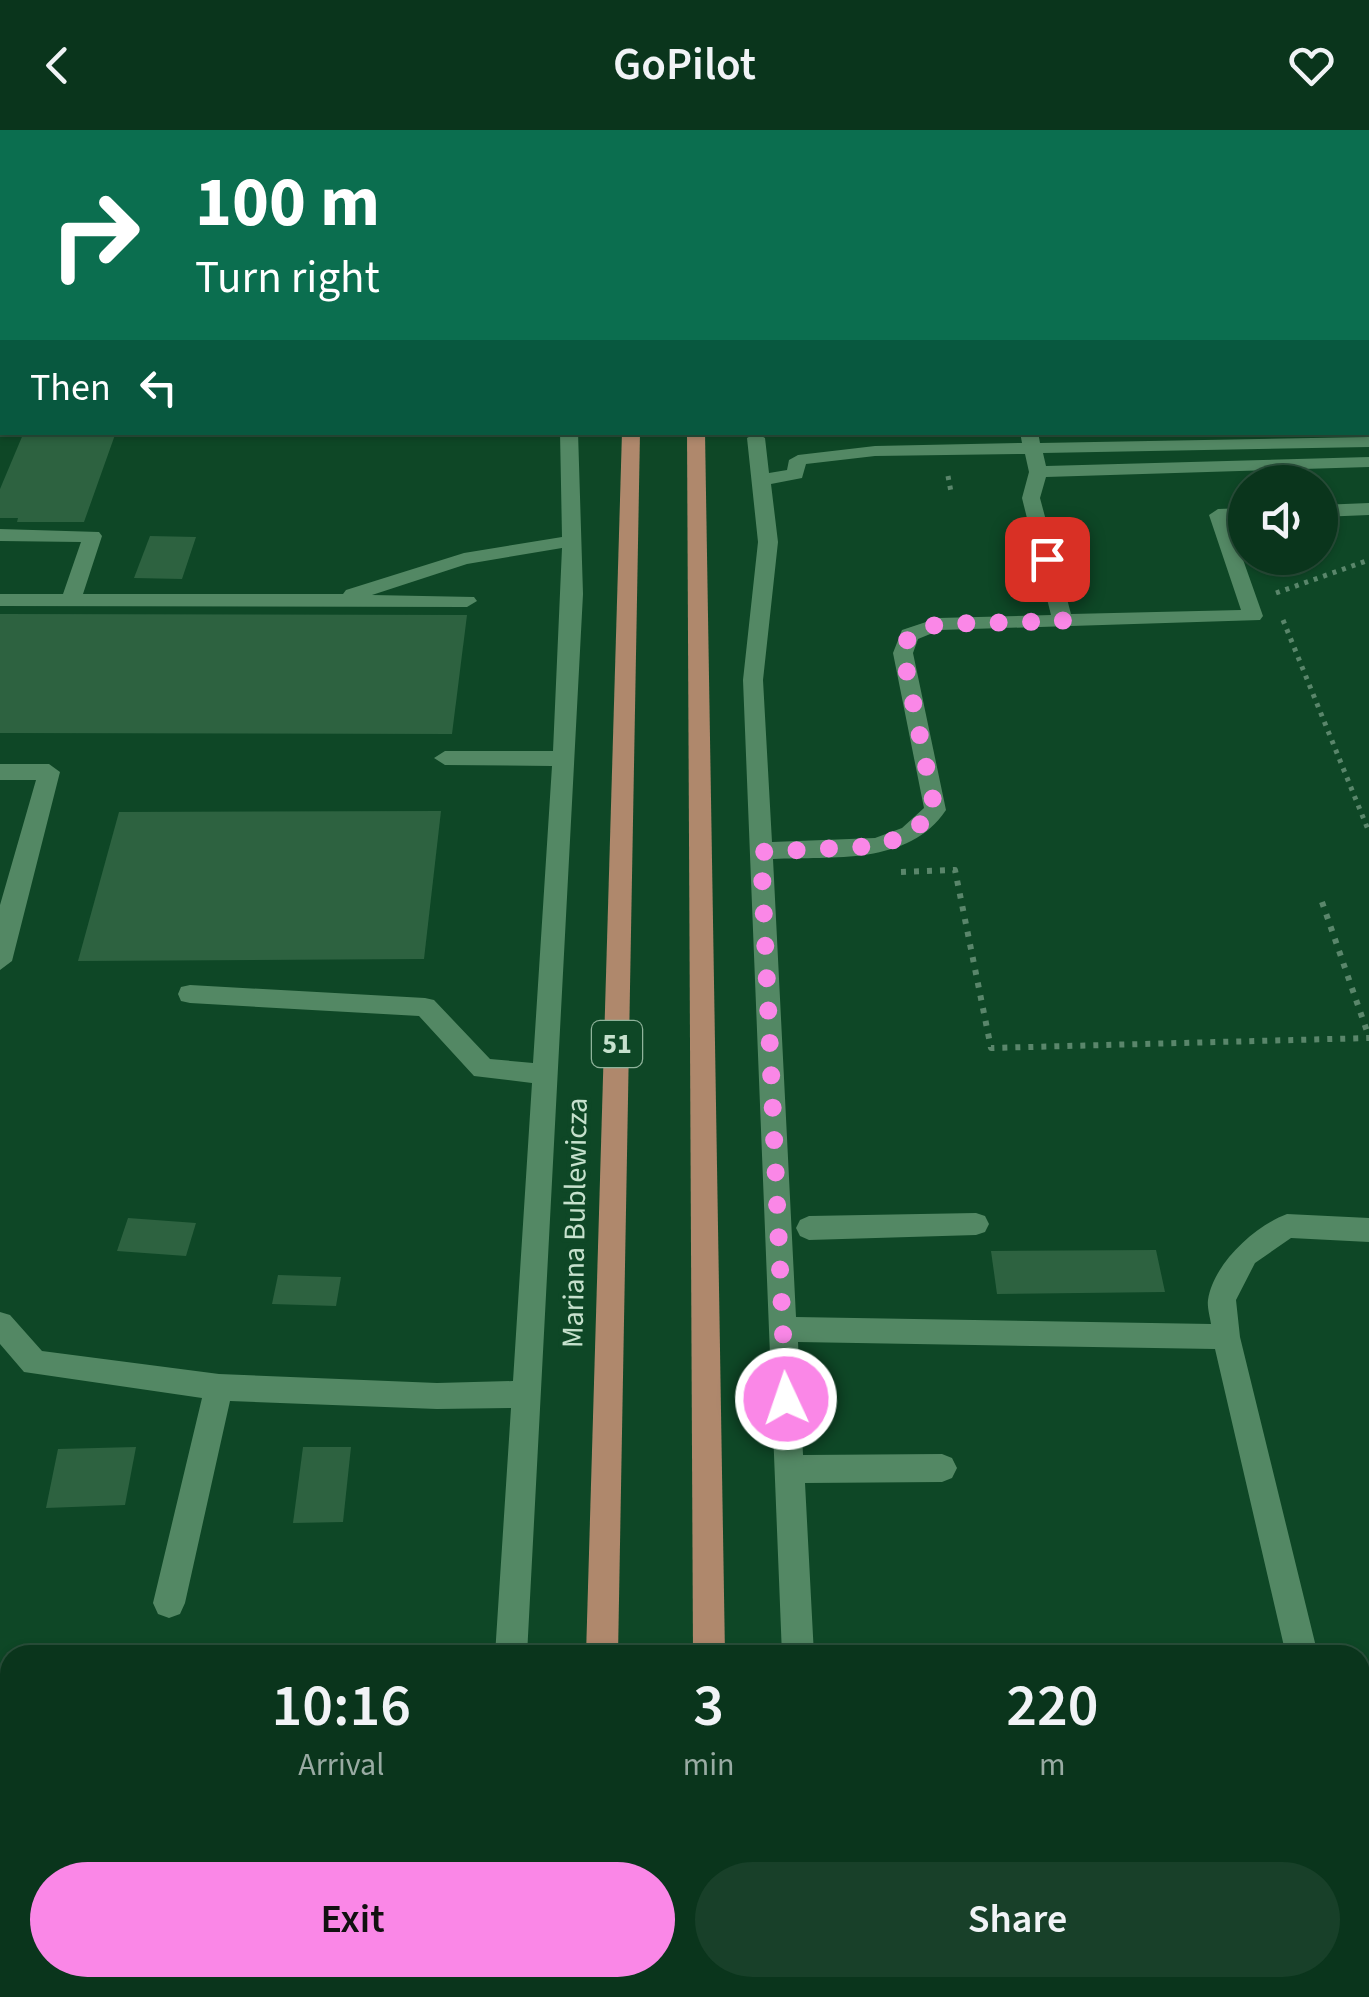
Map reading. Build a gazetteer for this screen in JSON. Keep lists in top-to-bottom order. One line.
{"streets":{"main road":["51","Mariana Bublewicza"]},"page":{"header":"GoPilot","turn":["100 m","Turn right"],"then":"Then","eta":["10:16","Arrival","3","min","220","m"],"buttons":["Exit","Share"]}}
